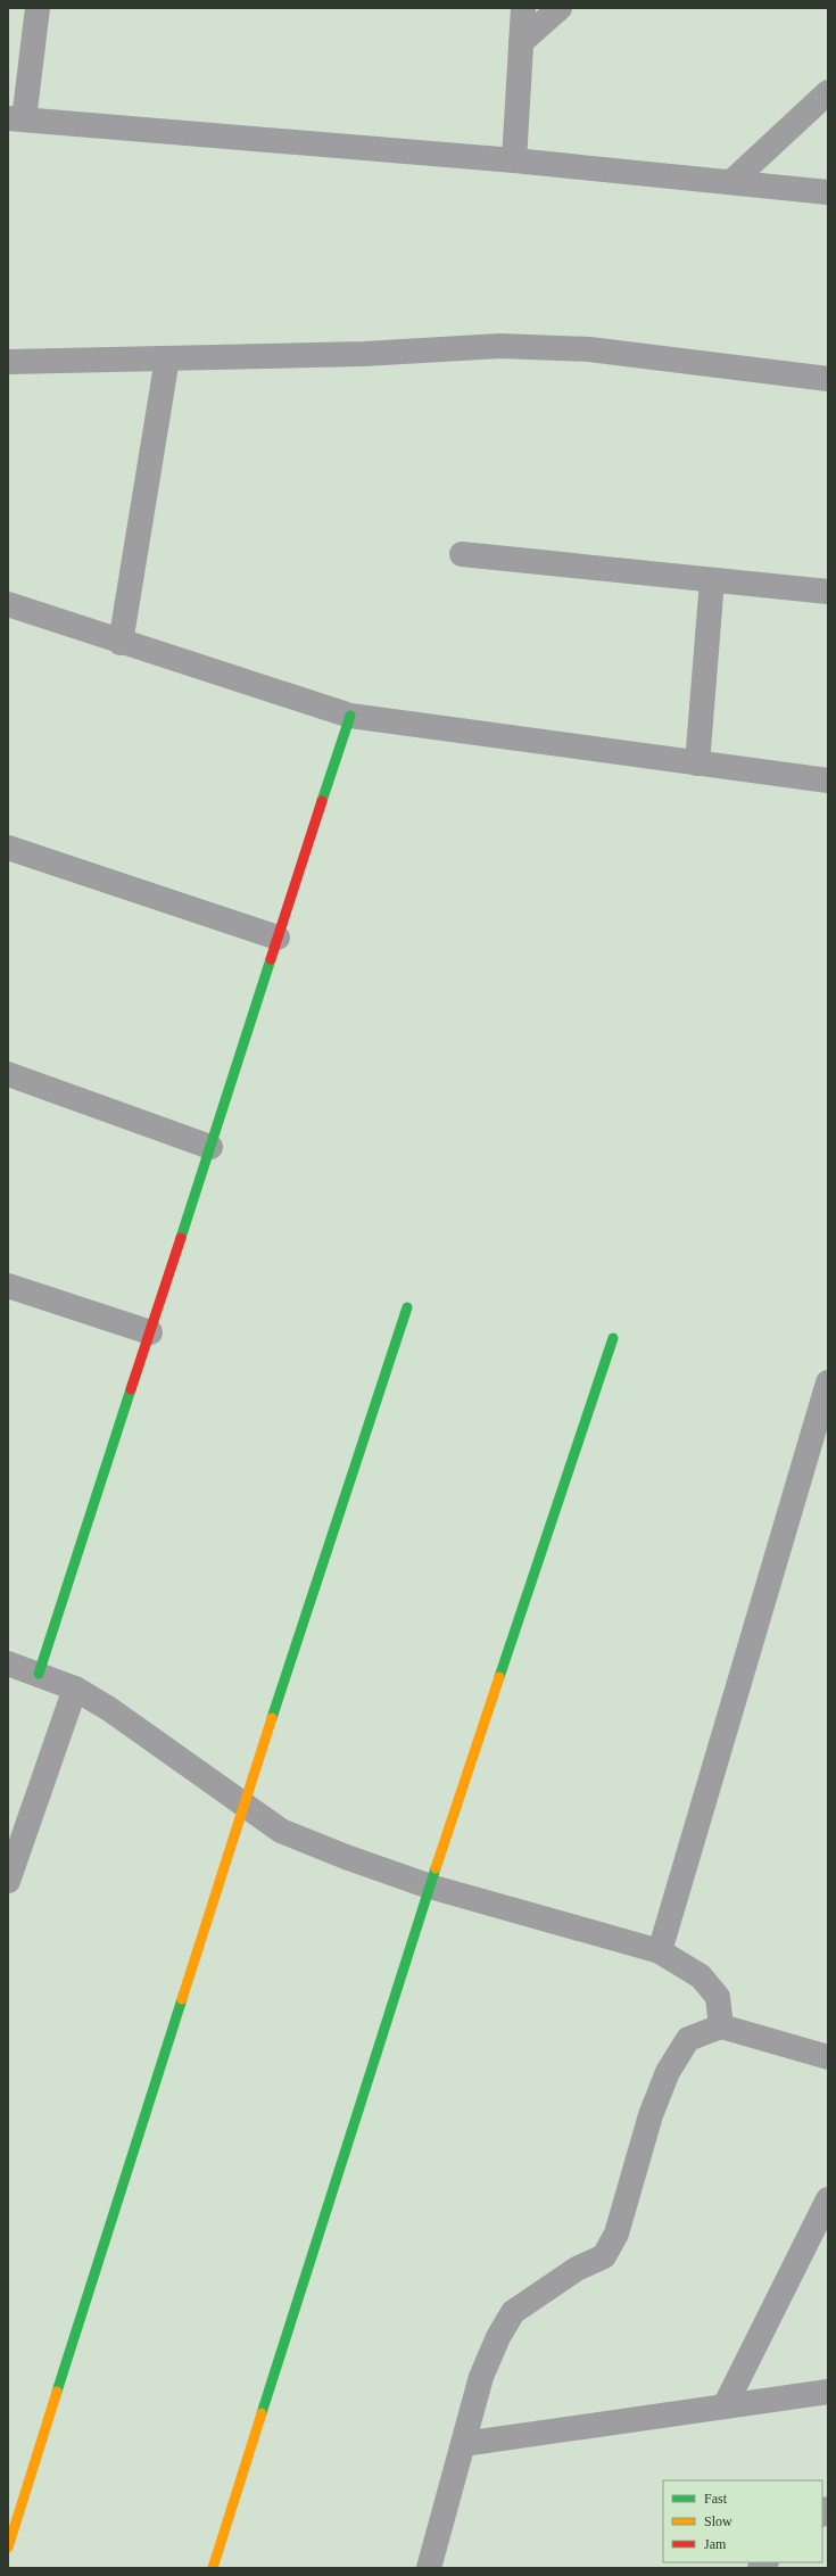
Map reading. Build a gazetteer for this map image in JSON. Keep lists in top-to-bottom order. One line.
{"legend":["Fast","Slow","Jam"]}
